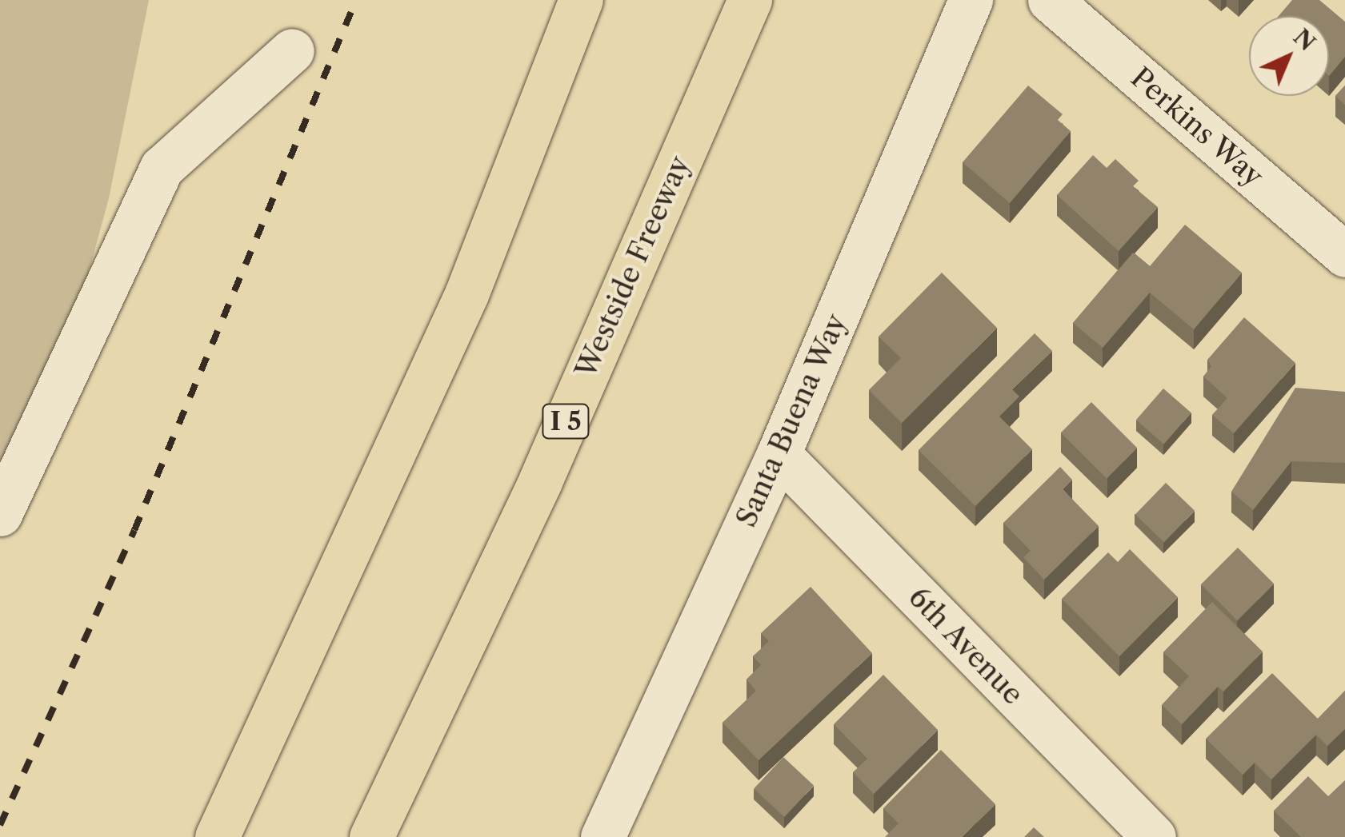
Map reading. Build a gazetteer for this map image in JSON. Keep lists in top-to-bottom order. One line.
{"streets":{"highway":["Westside Freeway","I 5"],"street":["Perkins Way","Santa Buena Way","6th Avenue"]},"crossings":[["Santa Buena Way","6th Avenue"]],"north":"top right"}
